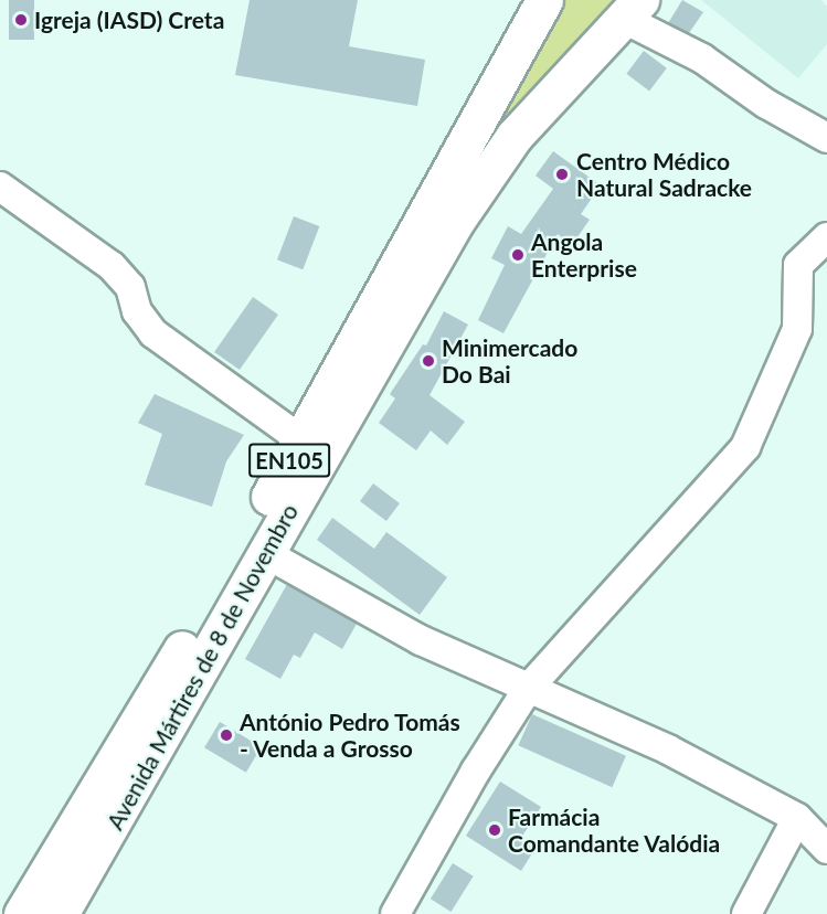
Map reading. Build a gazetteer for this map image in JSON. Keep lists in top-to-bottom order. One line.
{"streets":{"main road":["EN105","Avenida Mártires de 8 de Novembro"]},"places":["Igreja (IASD) Creta","Centro Médico Natural Sadracke","Angola Enterprise","Minimercado Do Bai","António Pedro Tomás - Venda a Grosso","Farmácia Comandante Valódia"]}
